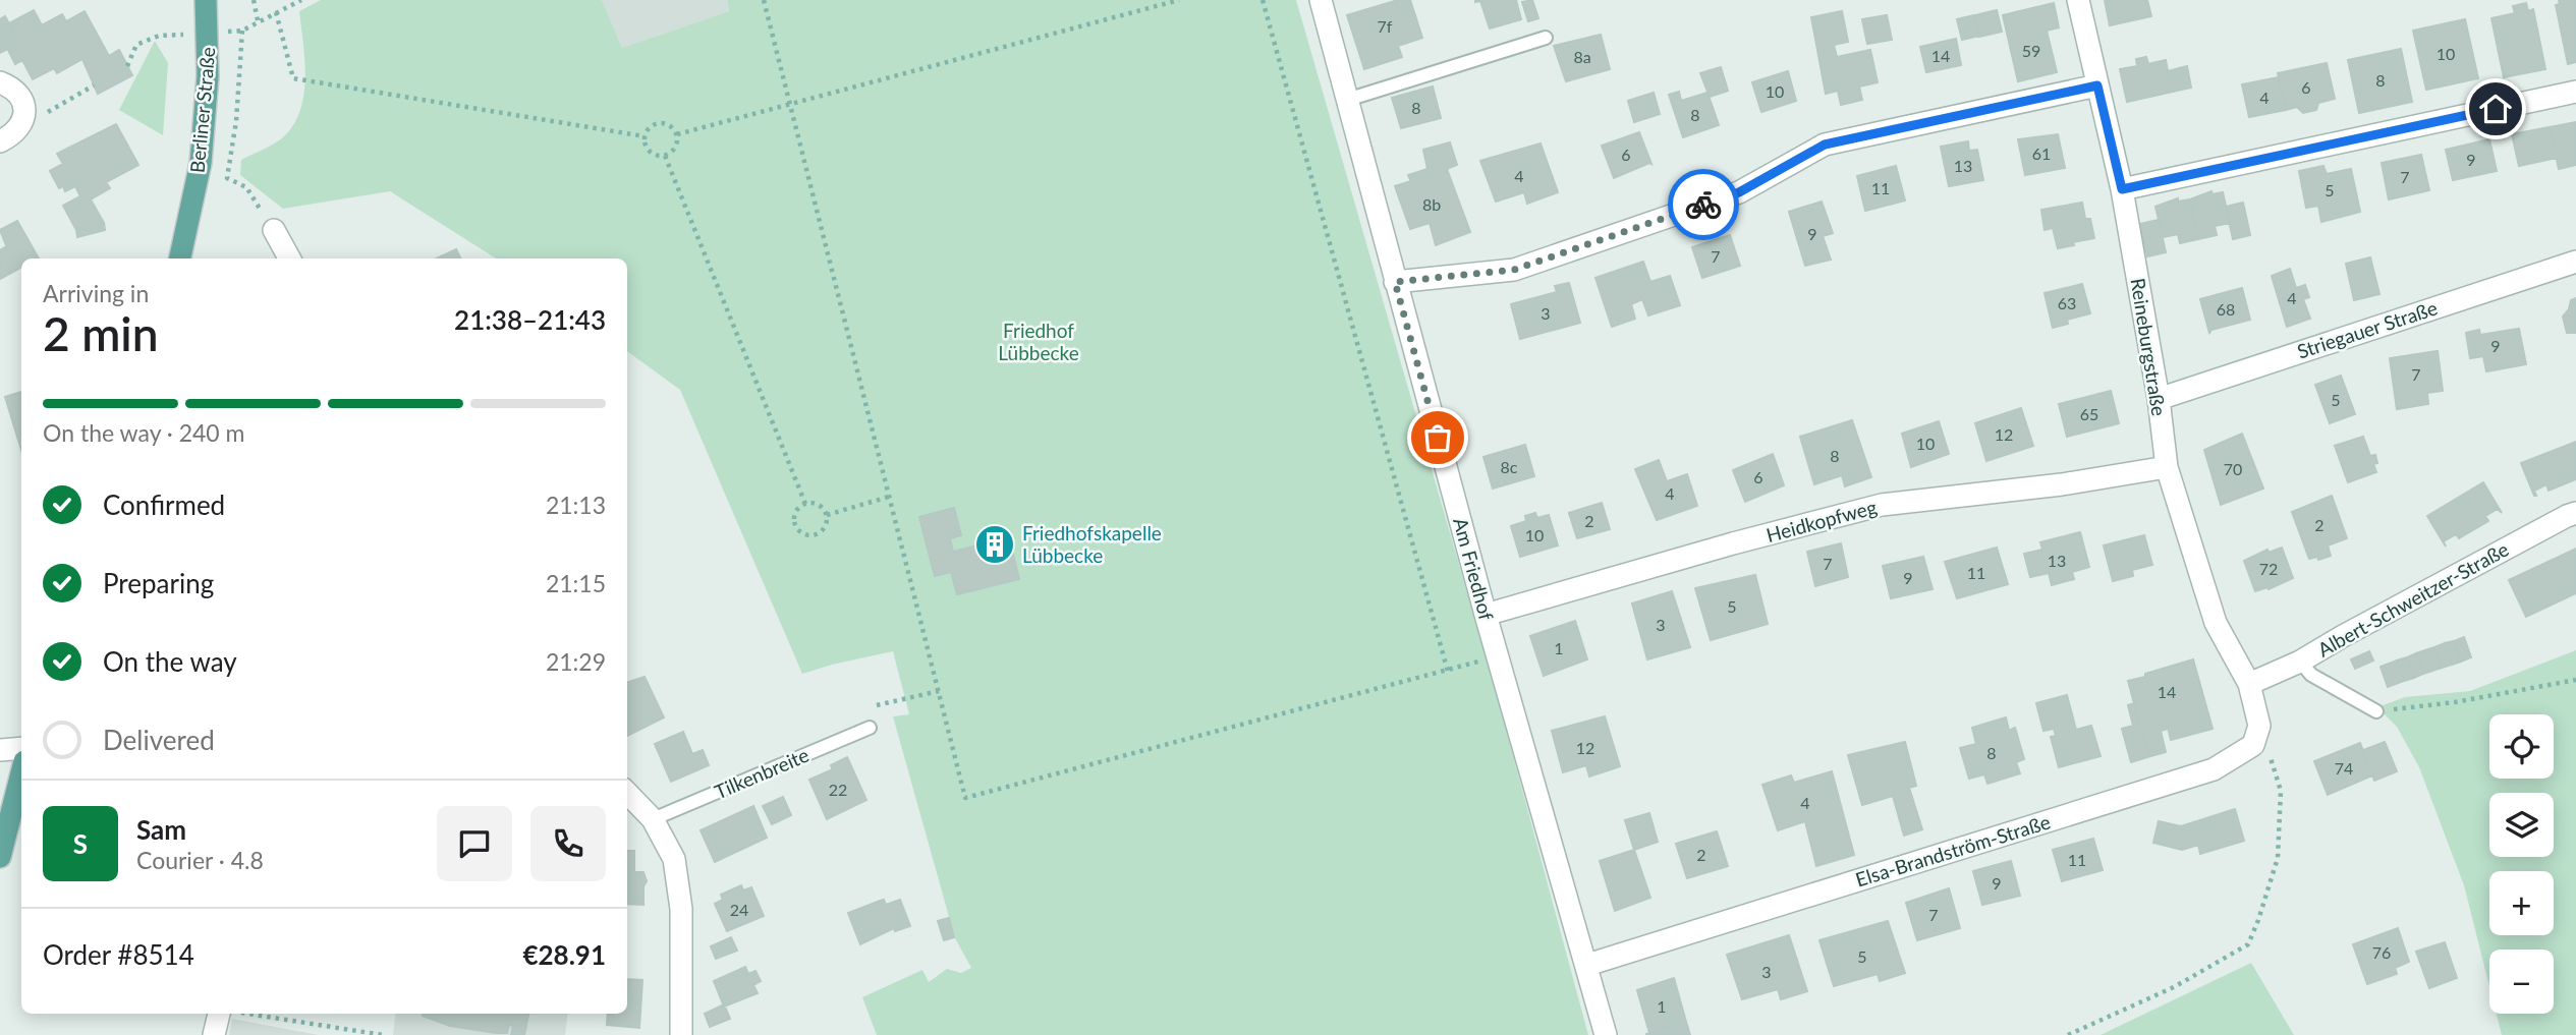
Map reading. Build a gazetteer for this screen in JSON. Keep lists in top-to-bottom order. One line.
{"streets":{"main road":["Berliner Straße"],"street":["Striegauer Straße","Reineburgstraße","Heidkopfweg","Am Friedhof","Albert-Schweitzer-Straße","Elsa-Brandström-Straße"],"lane":["Tilkenbreite"]},"crossings":[["Striegauer Straße","Reineburgstraße"],["Reineburgstraße","Heidkopfweg"],["Reineburgstraße","Albert-Schweitzer-Straße"],["Heidkopfweg","Am Friedhof"],["Am Friedhof","Elsa-Brandström-Straße"]],"parks":["Friedhof Lübbecke"],"places":{"building":["Friedhofskapelle Lübbecke"]},"house_numbers":["7f","59","10","14","8a","8","6","10","4","8","8","61","6","9","13","4","7","11","5","8b","9","7","4","63","68","3","9","7","5","65","12","10","8","8c","70","6","4","2","2","10","13","7","72","11","9","5","3","1","14","12","8","74","22","4","2","11","9","24","7","76","5","3","1"],"page":{"heading":["2 min","Arriving in","21:38–21:43"],"panel":["Sam","Courier · 4.8","Order #8514","€28.91"],"bar":"On the way · 240 m","list":[["Confirmed","21:13"],["Preparing","21:15"],["On the way","21:29"],"Delivered"],"map_buttons":["+","−"],"round":"S"}}
